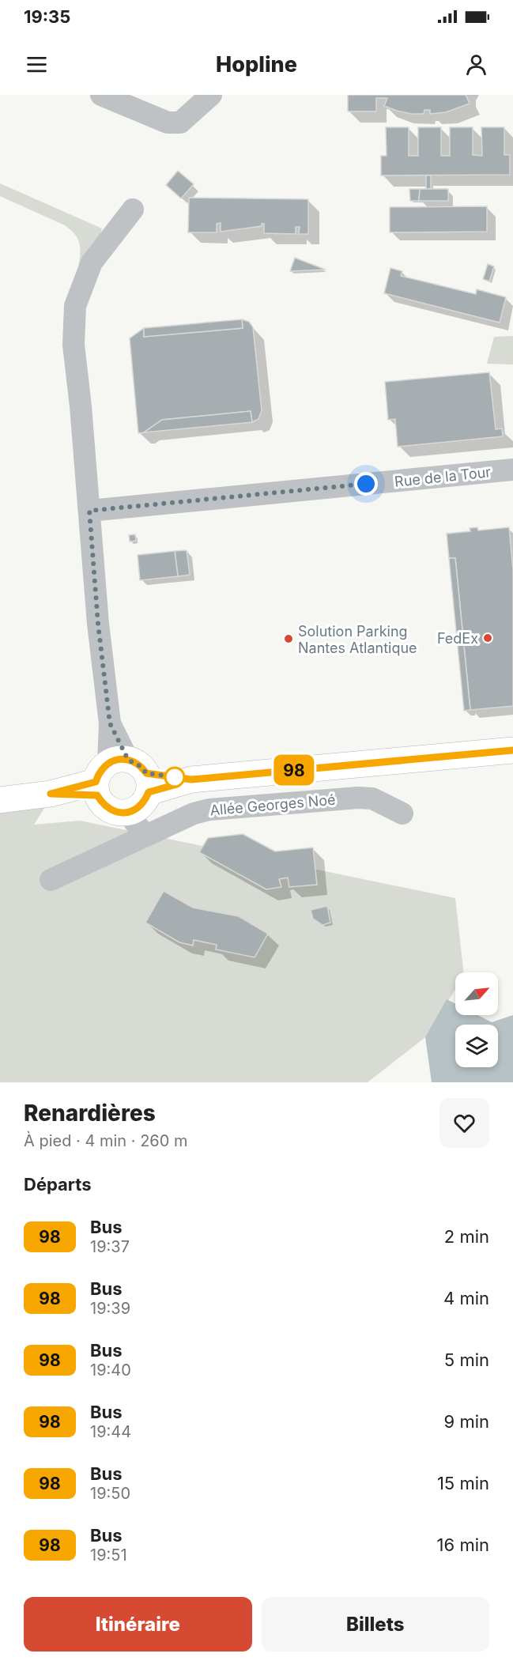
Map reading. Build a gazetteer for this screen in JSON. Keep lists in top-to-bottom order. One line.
{"streets":{"street":["Rue de la Tour","Allée Georges Noé"]},"places":["FedEx","Solution Parking Nantes Atlantique"],"lines":["bus line 98"],"north":"top right","page":{"status":"19:35","header":"Hopline","on_map":"98","heading":[["Renardières","À pied · 4 min · 260 m"],"Départs"],"list":[{"mark":"98","name":"Bus","note":"19:37","value":"2 min"},{"mark":"98","name":"Bus","note":"19:39","value":"4 min"},{"mark":"98","name":"Bus","note":"19:40","value":"5 min"},{"mark":"98","name":"Bus","note":"19:44","value":"9 min"},{"mark":"98","name":"Bus","note":"19:50","value":"15 min"},{"mark":"98","name":"Bus","note":"19:51","value":"16 min"}],"buttons":["Itinéraire","Billets"]}}
